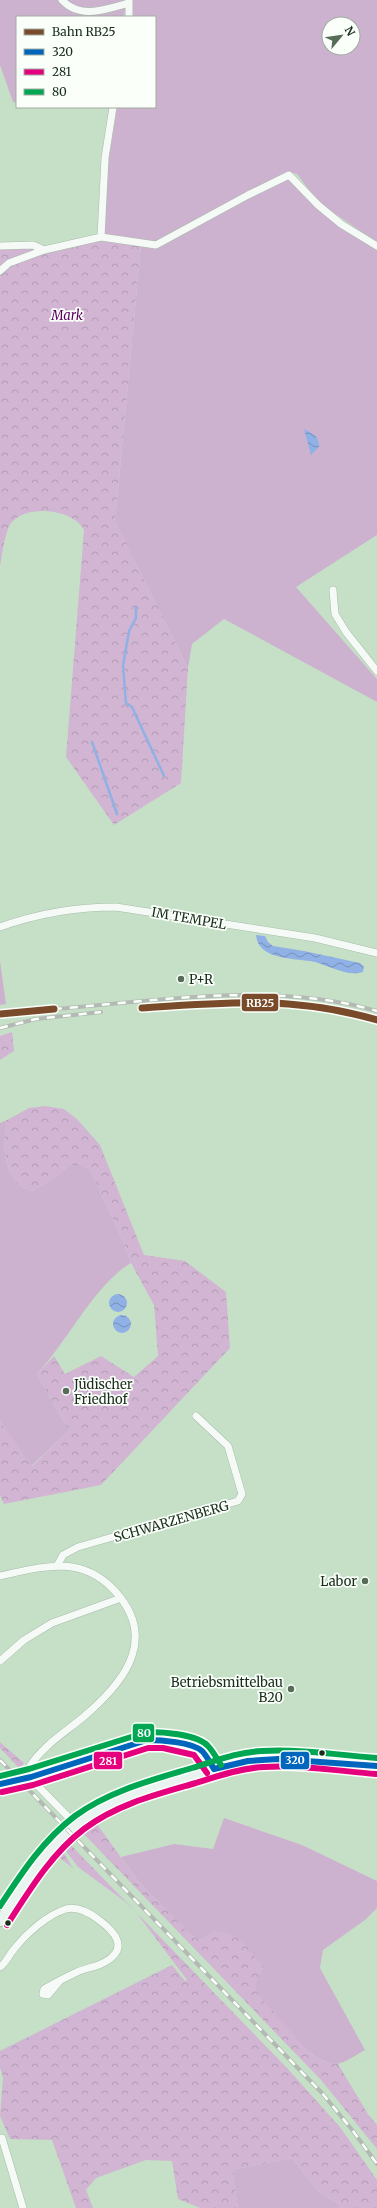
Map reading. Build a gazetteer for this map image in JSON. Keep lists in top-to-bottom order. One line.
{"streets":{"street":["IM TEMPEL","SCHWARZENBERG"]},"parks":["Mark"],"places":["P+R","Jüdischer Friedhof","Labor","Betriebsmittelbau B20"],"lines":["rail line RB25","transit line 80","transit line 320","transit line 281"],"legend":["Bahn RB25","320","281","80"],"north":"top right"}
